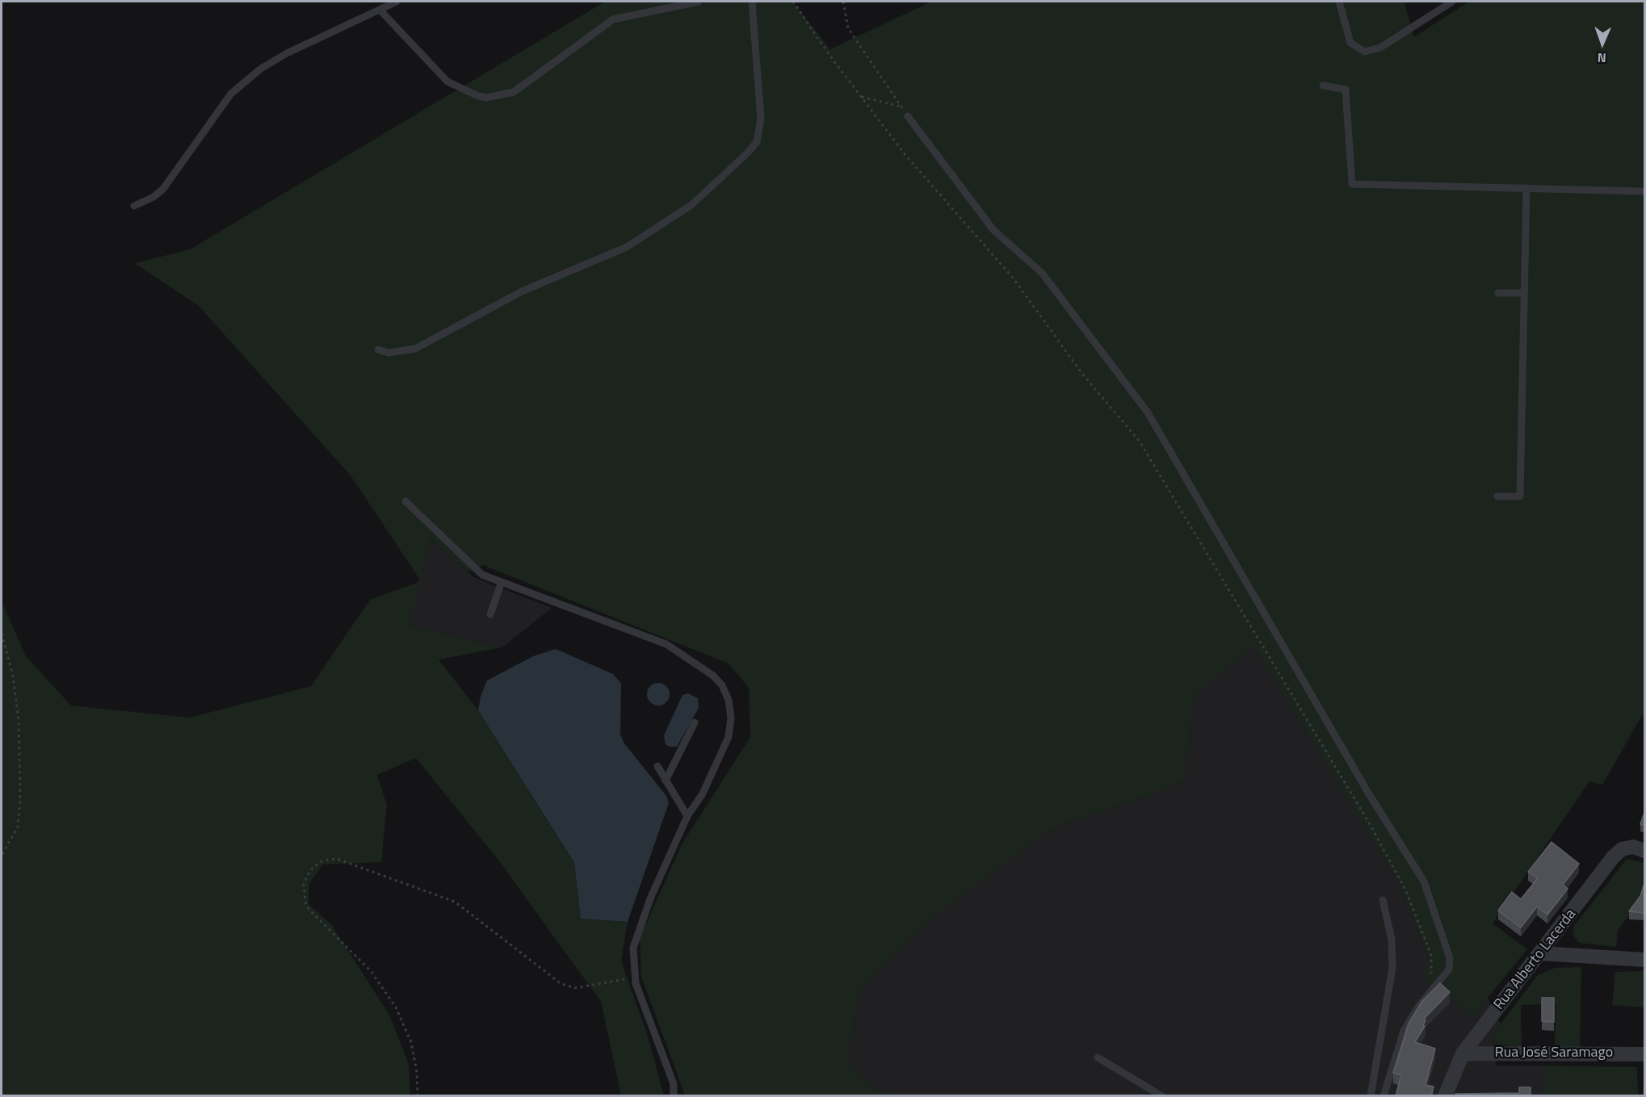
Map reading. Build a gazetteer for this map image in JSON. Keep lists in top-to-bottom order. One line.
{"streets":{"street":["Rua Alberto Lacerda","Rua José Saramago"]},"crossings":[["Rua Alberto Lacerda","Rua José Saramago"]],"north":"bottom"}
